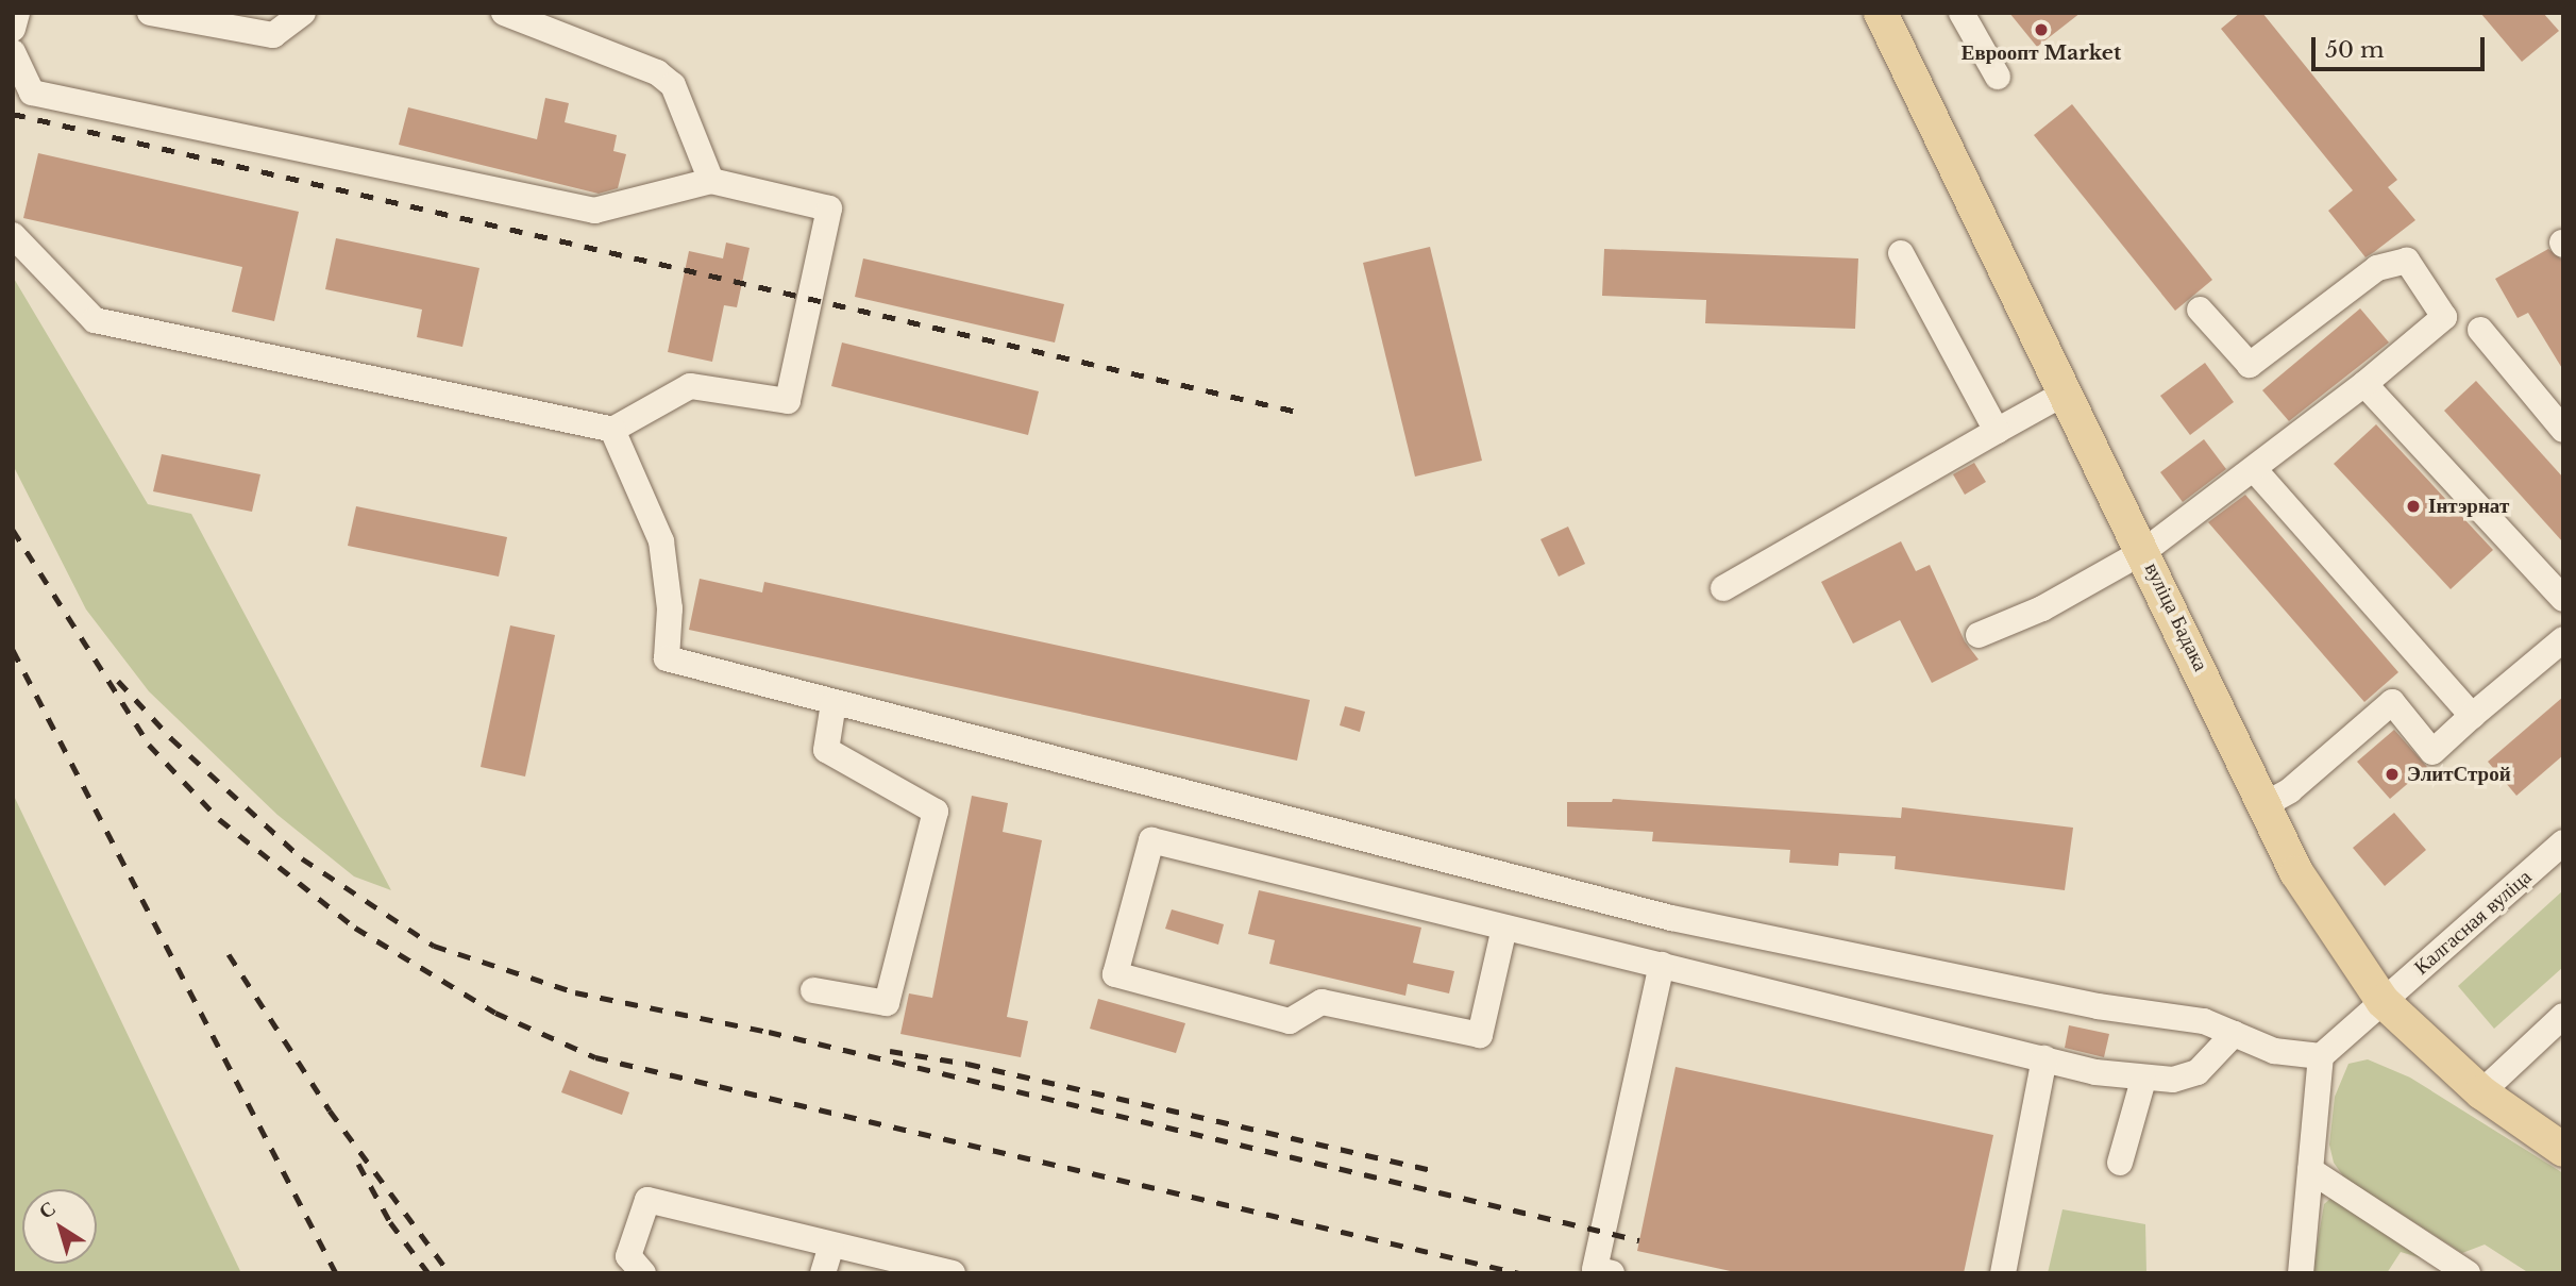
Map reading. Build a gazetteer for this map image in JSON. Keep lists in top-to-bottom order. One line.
{"streets":{"main road":["вуліца Бадака"],"street":["Калгасная вуліца"]},"crossings":[["вуліца Бадака","Калгасная вуліца"]],"places":["Евроопт Market","Інтэрнат","ЭлитСтрой"],"scale_bar":"50 m","north":"top left"}
